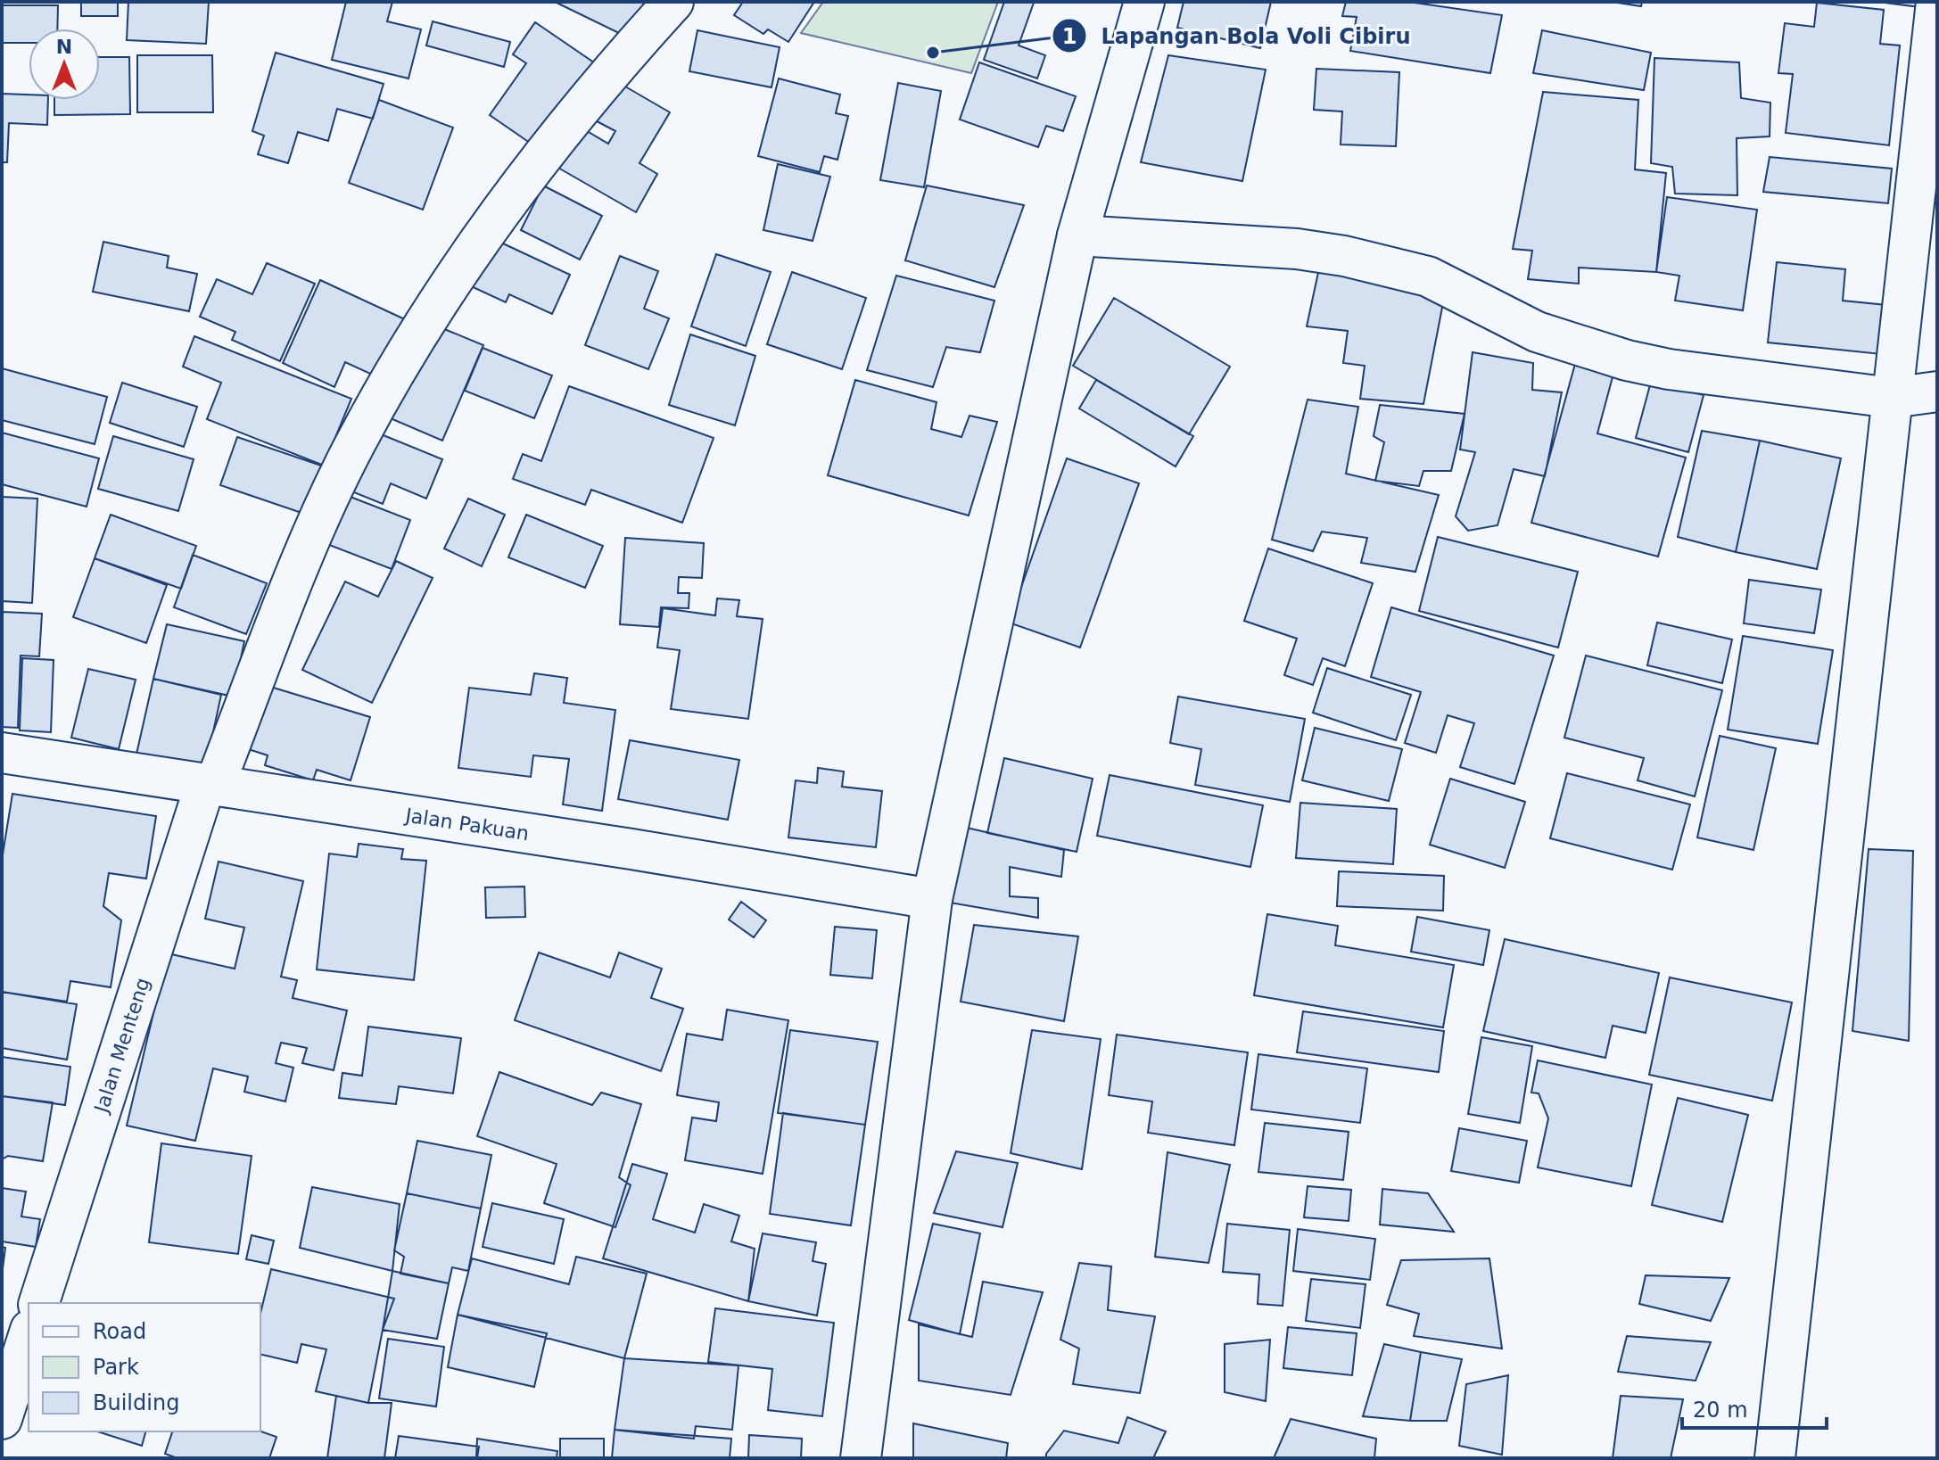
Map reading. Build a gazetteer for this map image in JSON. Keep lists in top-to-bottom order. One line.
{"streets":{"street":["Jalan Pakuan","Jalan Menteng"]},"crossings":[["Jalan Pakuan","Jalan Menteng"]],"places":["Lapangan Bola Voli Cibiru"],"legend":["Road","Park","Building"],"scale_bar":"20 m","north":"top"}
